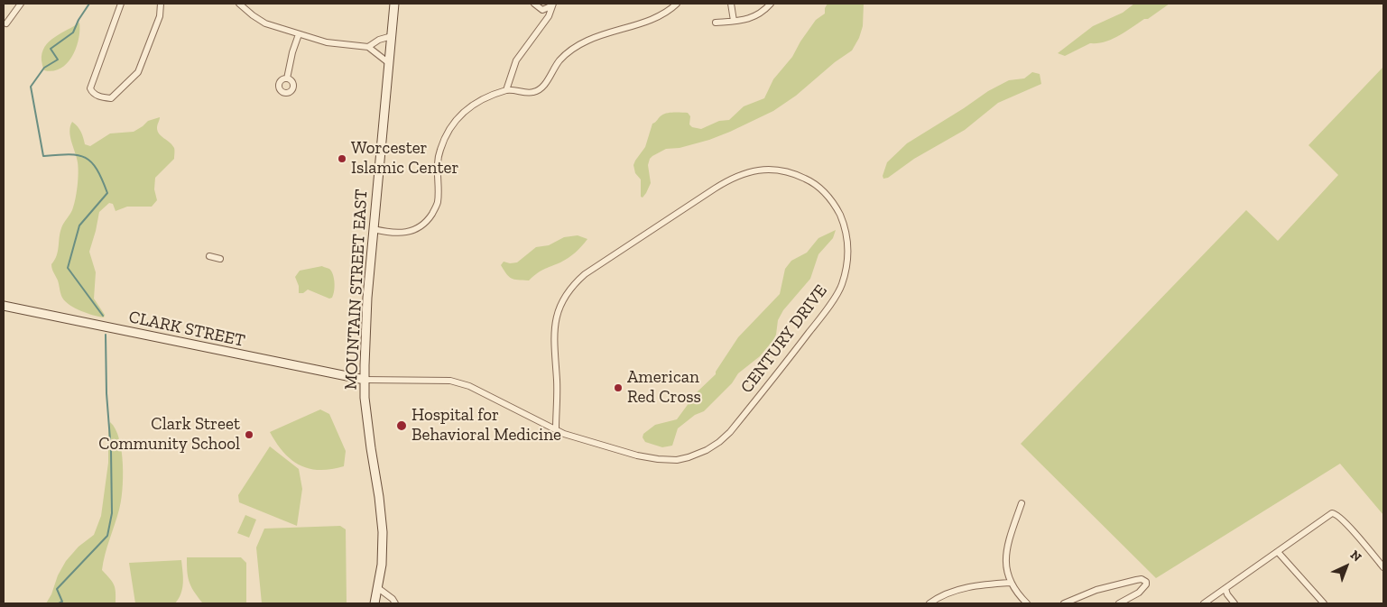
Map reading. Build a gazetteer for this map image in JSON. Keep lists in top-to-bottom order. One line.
{"streets":{"main road":["MOUNTAIN STREET EAST","CLARK STREET"],"street":["CENTURY DRIVE"]},"crossings":[["MOUNTAIN STREET EAST","CLARK STREET"],["MOUNTAIN STREET EAST","CENTURY DRIVE"],["CLARK STREET","CENTURY DRIVE"]],"places":["Worcester Islamic Center","American Red Cross","Hospital for Behavioral Medicine","Clark Street Community School"],"north":"top right"}
